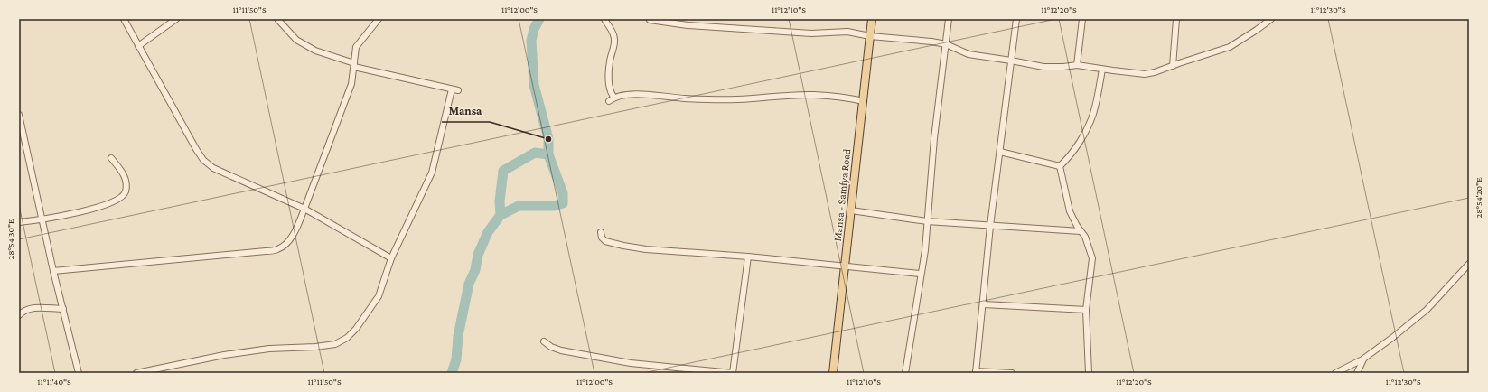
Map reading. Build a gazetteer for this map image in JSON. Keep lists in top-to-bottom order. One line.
{"streets":{"main road":["Mansa - Samfya Road"]},"places":["Mansa"],"coordinates":["11°11'50\"S","11°12'00\"S","11°12'10\"S","11°12'20\"S","11°12'30\"S","28°54'20\"E","28°54'30\"E","11°11'40\"S"]}
